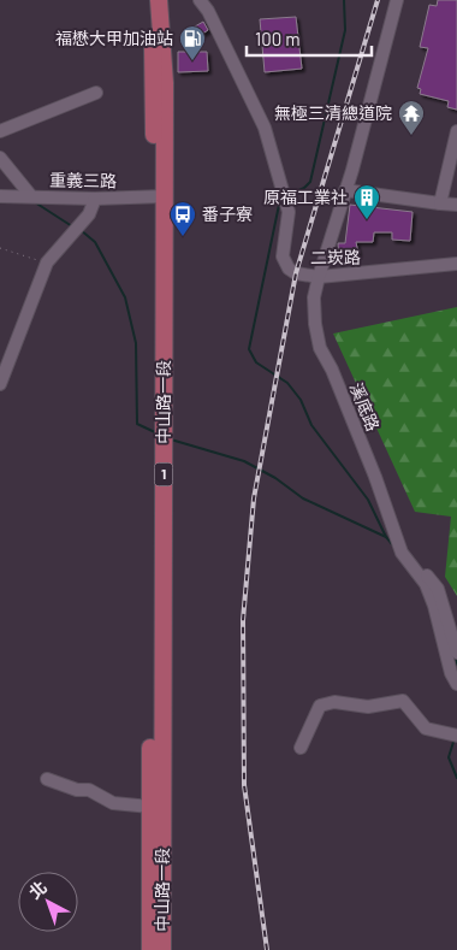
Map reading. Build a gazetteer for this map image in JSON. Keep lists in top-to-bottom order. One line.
{"streets":{"main road":["中山路一段","1"],"street":["重義三路","二崁路","溪底路"]},"crossings":[["重義三路","中山路一段"],["二崁路","溪底路"]],"places":{"fuel station":["福懋大甲加油站"],"temple":["無極三清總道院"],"building":["原福工業社"],"bus stop":["番子寮"]},"scale_bar":"100 m","north":"top left"}
